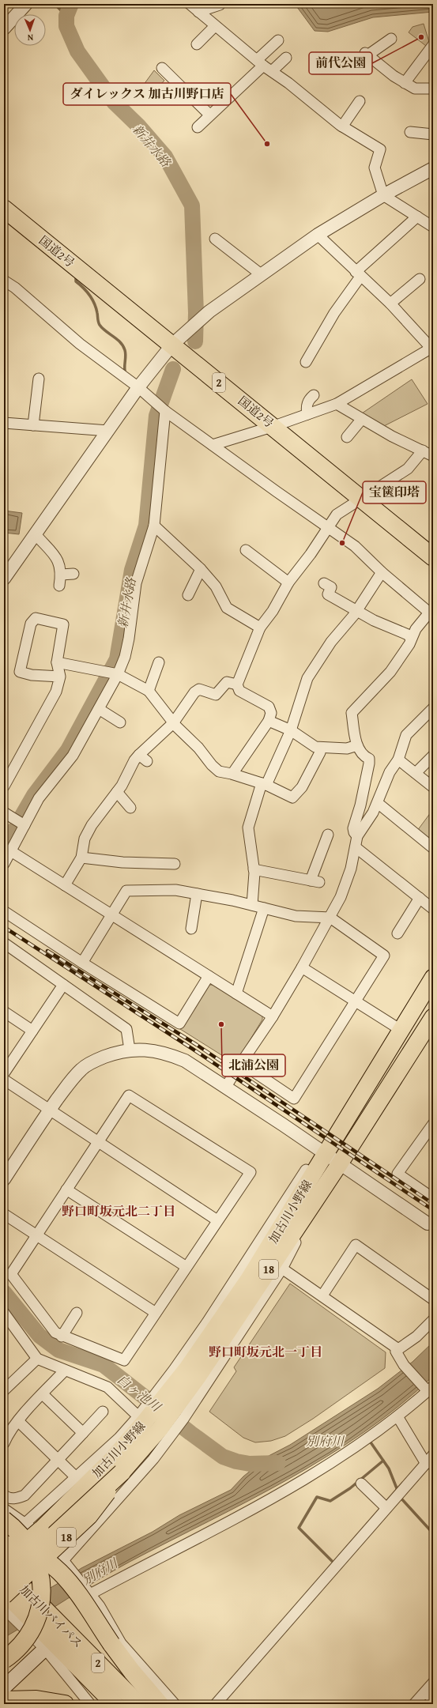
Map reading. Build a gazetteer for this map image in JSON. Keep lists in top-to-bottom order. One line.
{"streets":{"highway":["国道2号","2","18","加古川バイパス"],"main road":["加古川小野線"]},"crossings":[["加古川小野線","18"],["18","加古川バイパス"]],"districts":["野口町坂元北二丁目","野口町坂元北一丁目"],"water":["新井水路","白ヶ池川","別府川"],"places":["前代公園","ダイレックス 加古川野口店","宝篋印塔","北浦公園"],"north":"bottom"}
